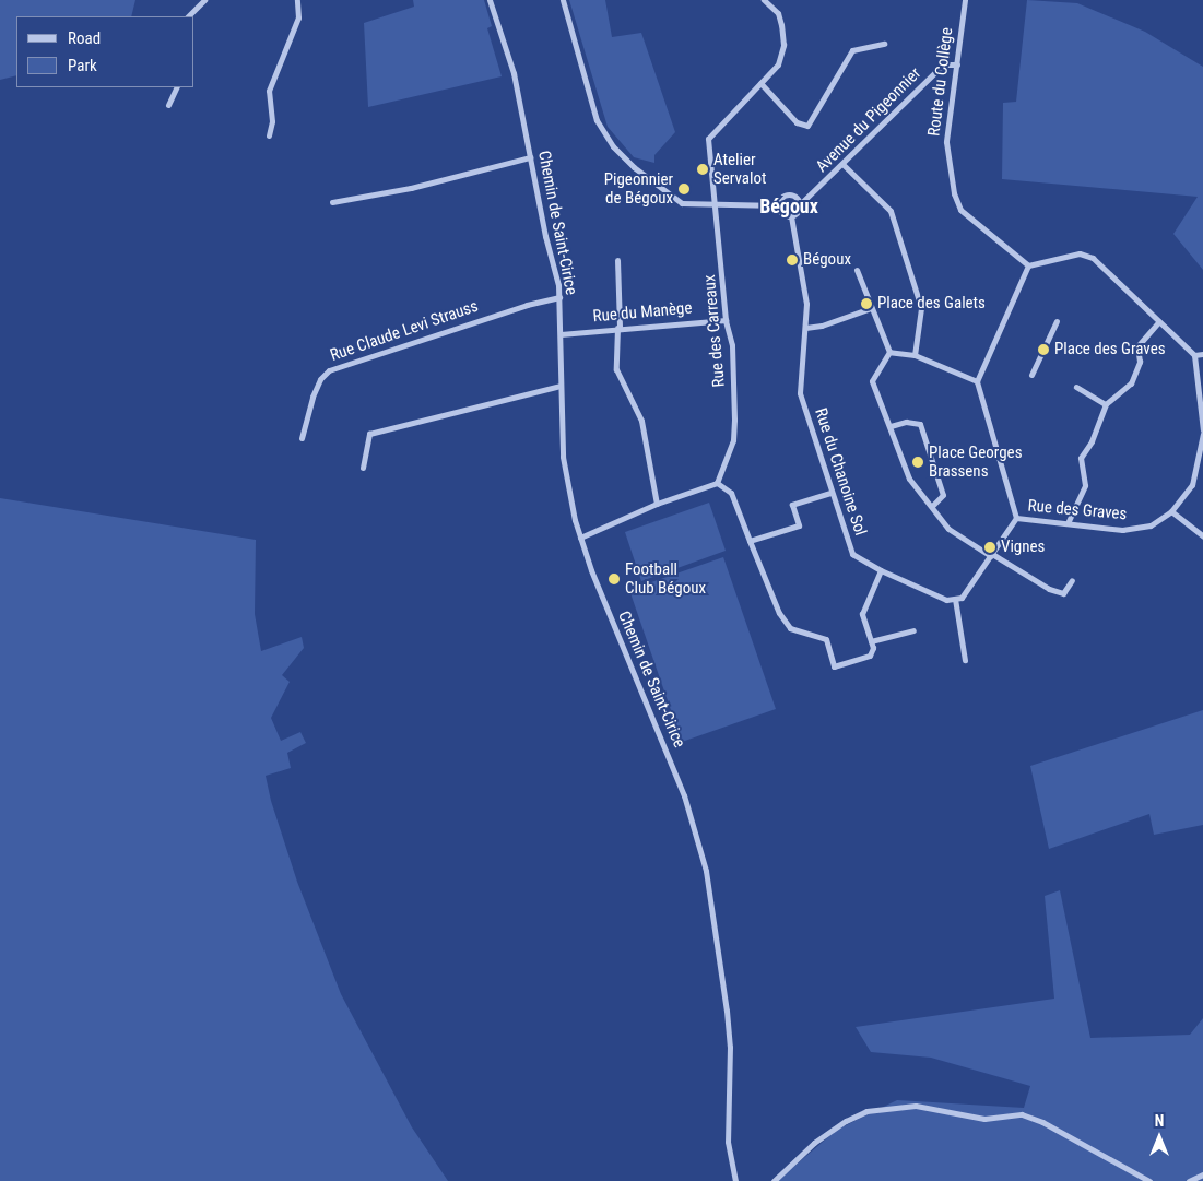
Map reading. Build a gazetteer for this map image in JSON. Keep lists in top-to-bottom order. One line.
{"streets":{"street":["Route du Collège","Avenue du Pigeonnier","Chemin de Saint-Cirice","Rue du Manège","Rue Claude Levi Strauss","Rue des Carreaux","Rue du Chanoine Sol","Rue des Graves"]},"crossings":[["Route du Collège","Avenue du Pigeonnier"],["Avenue du Pigeonnier","Rue du Chanoine Sol"],["Chemin de Saint-Cirice","Rue du Manège"],["Chemin de Saint-Cirice","Rue Claude Levi Strauss"],["Rue du Manège","Rue des Carreaux"]],"districts":["Bégoux"],"places":["Atelier Servalot","Pigeonnier de Bégoux","Bégoux","Place des Galets","Place des Graves","Place Georges Brassens","Vignes","Football Club Bégoux"],"legend":["Road","Park"],"north":"top"}
